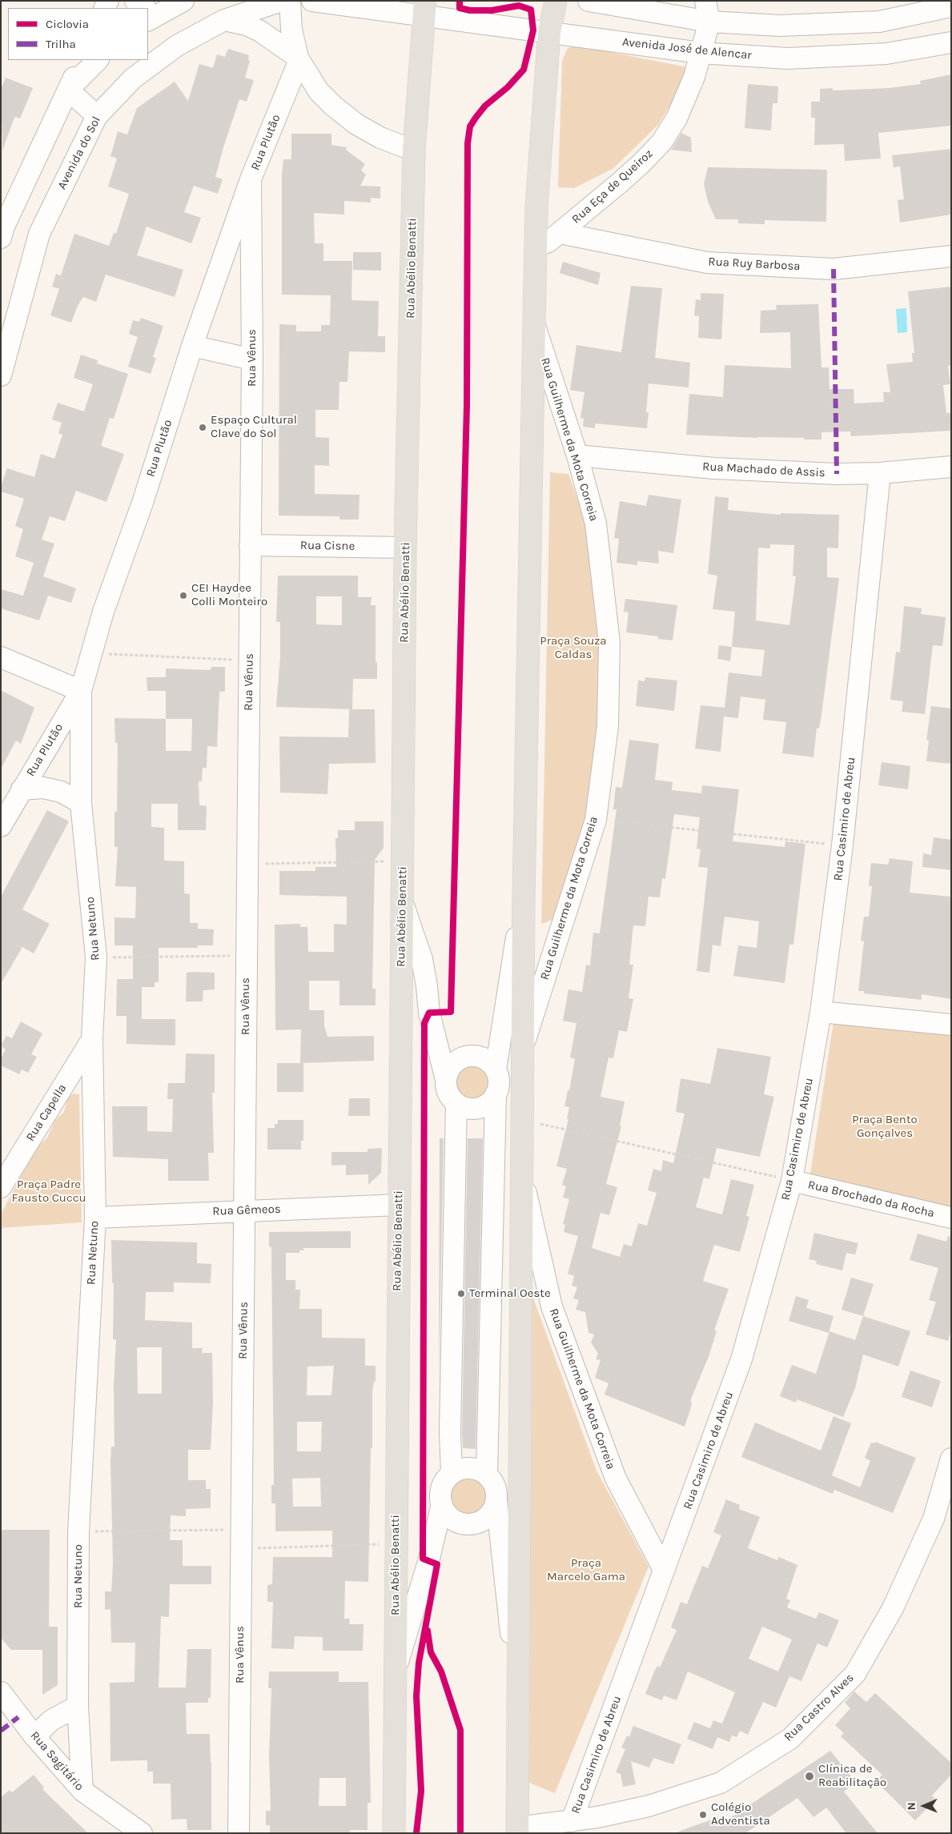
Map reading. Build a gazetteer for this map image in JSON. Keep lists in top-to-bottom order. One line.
{"streets":{"main road":["Rua Abélio Benatti"],"street":["Avenida José de Alencar","Rua Plutão","Avenida do Sol","Rua Eça de Queiroz","Rua Ruy Barbosa","Rua Vênus","Rua Guilherme da Mota Correia","Rua Machado de Assis","Rua Cisne","Rua Casimiro de Abreu","Rua Netuno","Rua Capella","Rua Brochado da Rocha","Rua Gêmeos","Rua Castro Alves","Rua Sagitário"]},"crossings":[["Avenida José de Alencar","Rua Eça de Queiroz"],["Avenida José de Alencar","Rua Abélio Benatti"],["Rua Plutão","Rua Vênus"],["Rua Plutão","Rua Netuno"],["Rua Eça de Queiroz","Rua Ruy Barbosa"],["Rua Abélio Benatti","Rua Cisne"],["Rua Abélio Benatti","Rua Gêmeos"],["Rua Vênus","Rua Cisne"],["Rua Vênus","Rua Gêmeos"],["Rua Guilherme da Mota Correia","Rua Machado de Assis"],["Rua Guilherme da Mota Correia","Rua Casimiro de Abreu"],["Rua Machado de Assis","Rua Casimiro de Abreu"],["Rua Casimiro de Abreu","Rua Brochado da Rocha"],["Rua Casimiro de Abreu","Rua Castro Alves"],["Rua Netuno","Rua Capella"],["Rua Netuno","Rua Gêmeos"],["Rua Netuno","Rua Sagitário"]],"parks":["Praça Souza Caldas","Praça Bento Gonçalves","Praça Padre Fausto Cuccu","Praça Marcelo Gama"],"places":["Espaço Cultural Clave do Sol","CEI Haydee Colli Monteiro","Terminal Oeste","Clínica de Reabilitação","Colégio Adventista"],"legend":["Ciclovia","Trilha"],"north":"left"}
